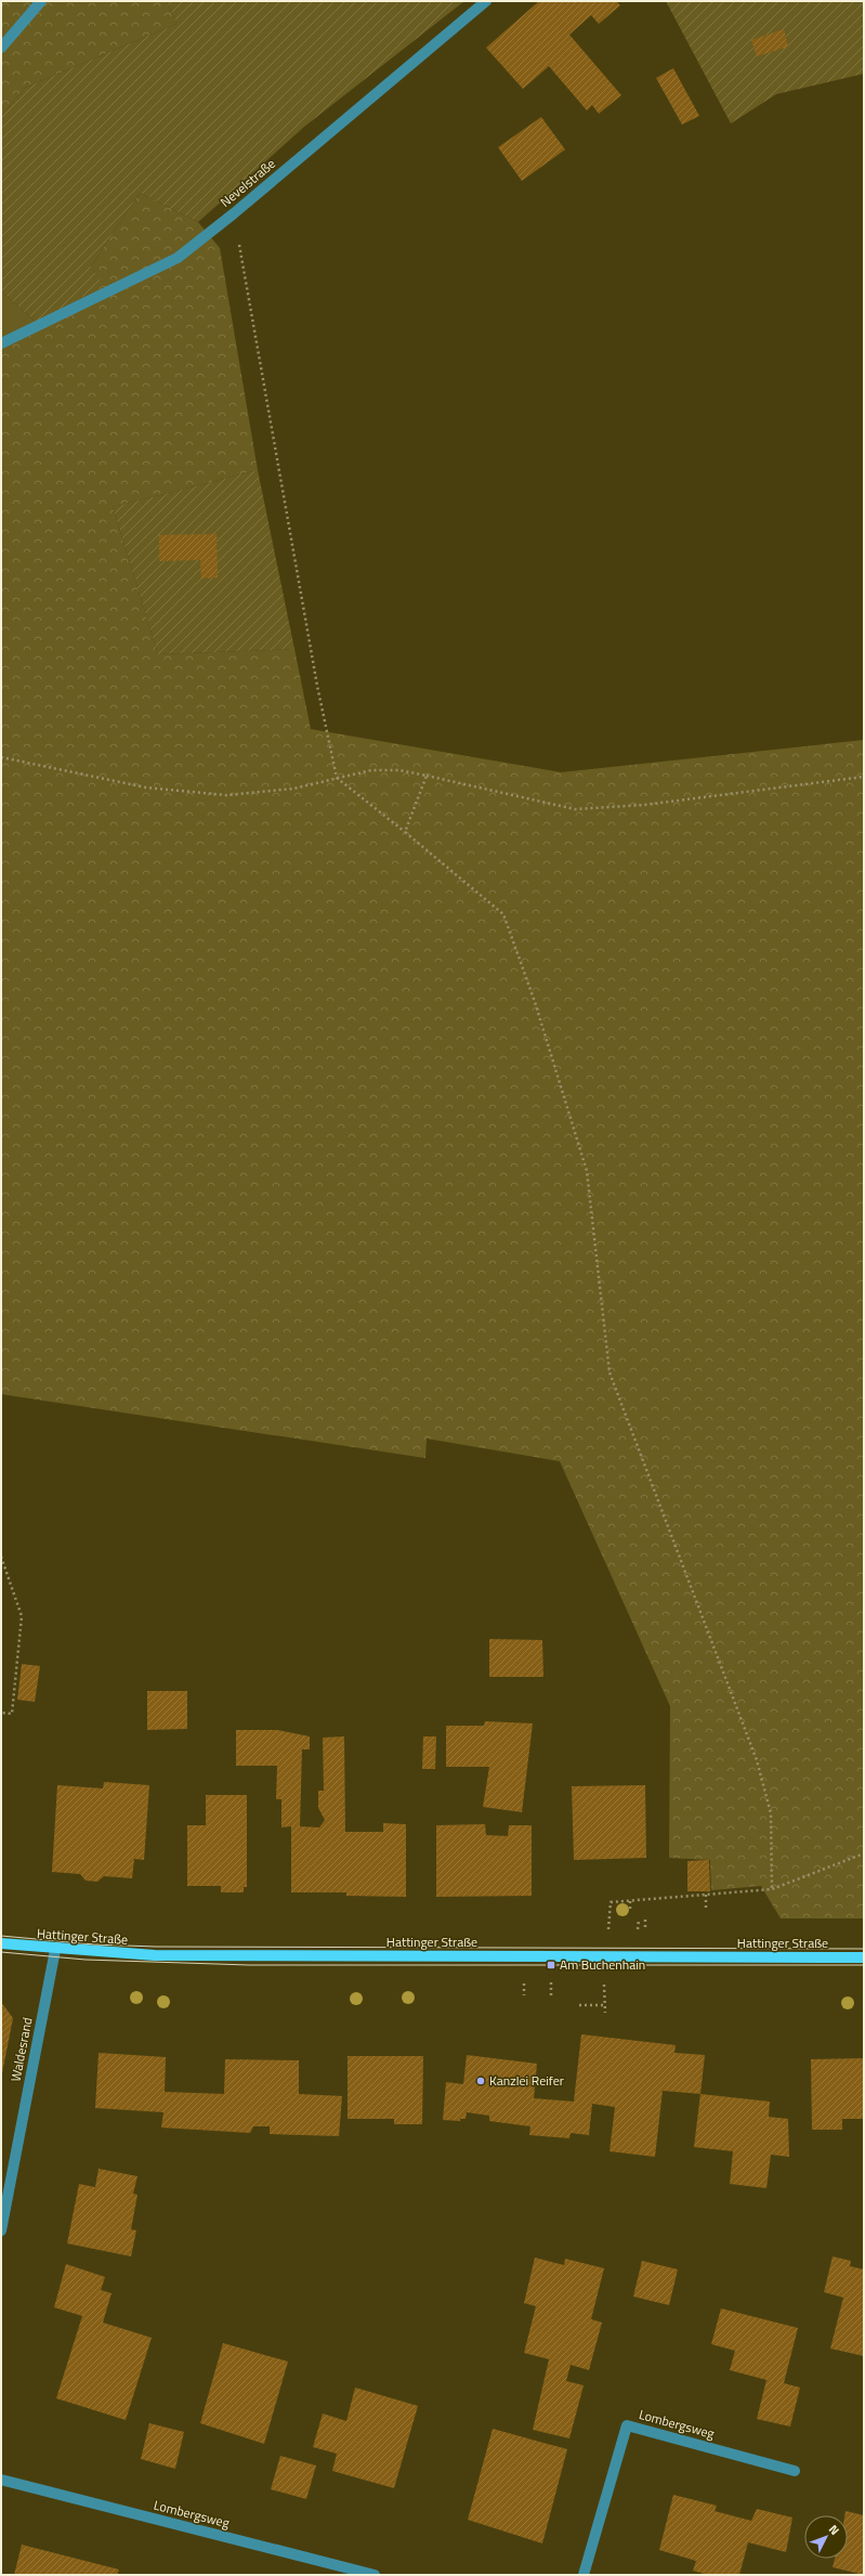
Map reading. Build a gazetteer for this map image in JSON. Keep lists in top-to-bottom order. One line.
{"streets":{"main road":["Hattinger Straße"],"street":["Nevelstraße","Waldesrand","Lombergsweg"]},"crossings":[["Hattinger Straße","Waldesrand"]],"places":{"transit":["Am Buchenhain"],"other":["Kanzlei Reifer"]},"north":"top right"}
